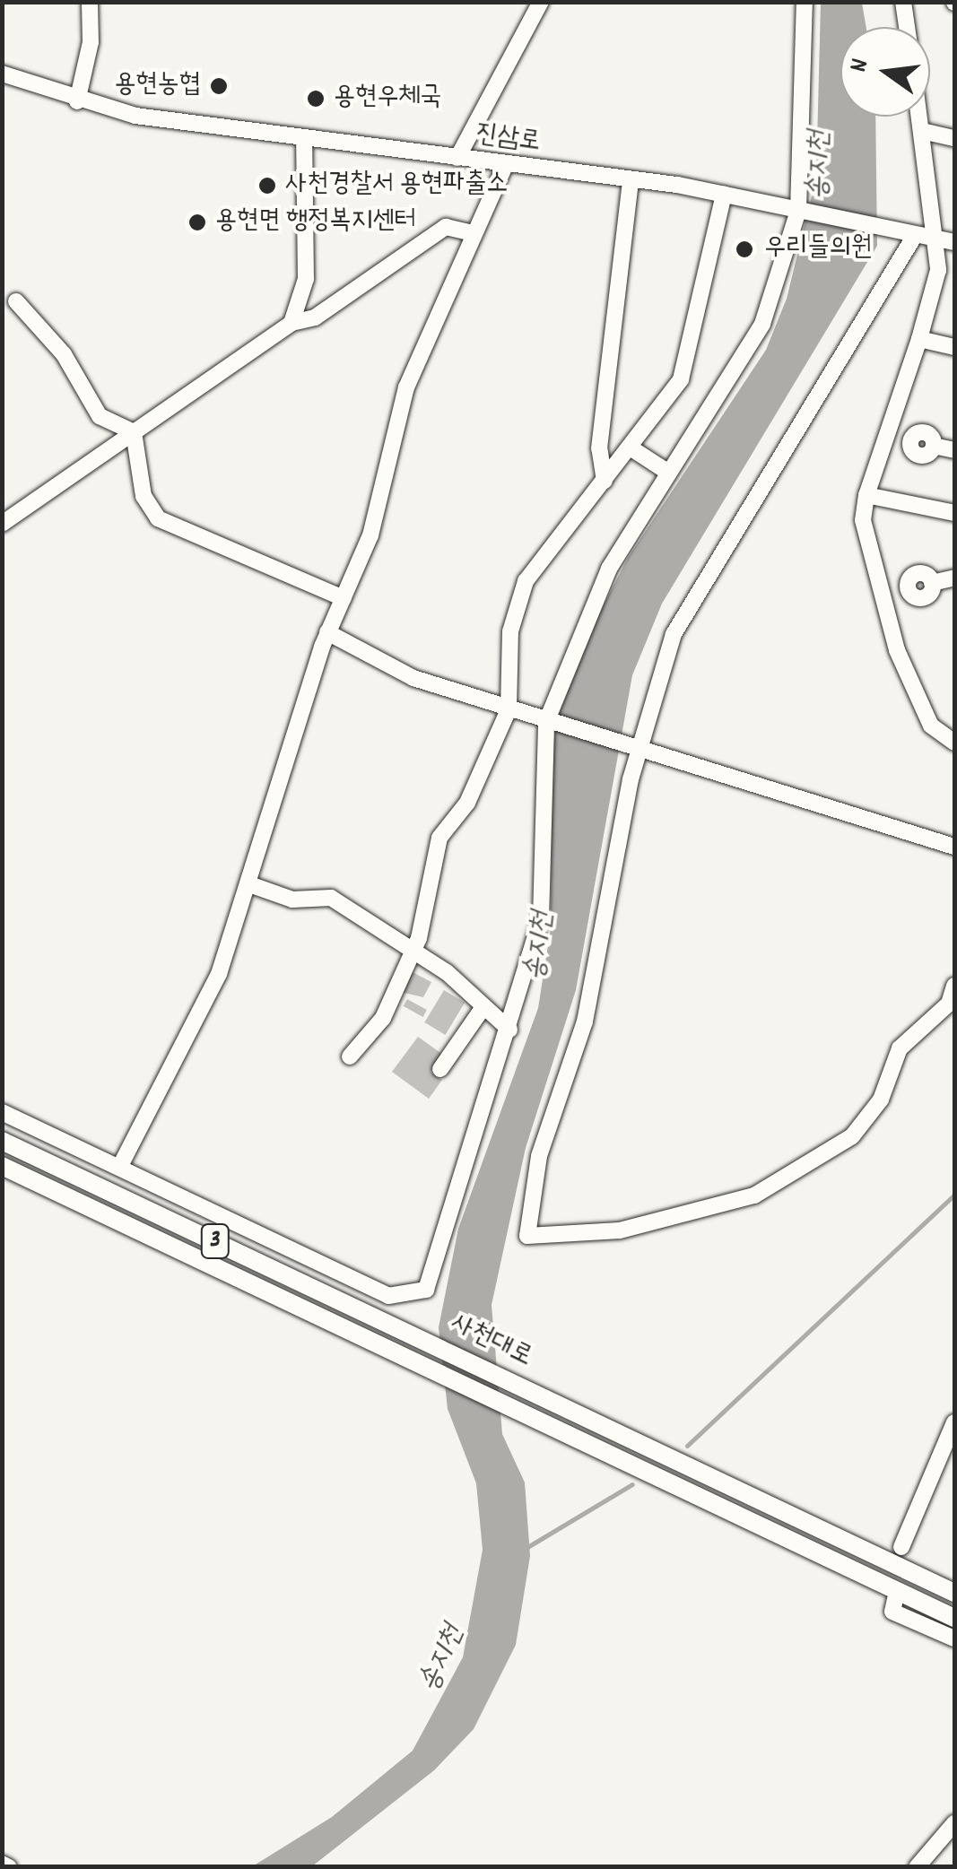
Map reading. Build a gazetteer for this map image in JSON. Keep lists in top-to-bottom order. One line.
{"streets":{"main road":["3","사천대로"],"street":["진삼로"]},"water":["송지천"],"places":["용현농협","용현우체국","사천경찰서 용현파출소","용현면 행정복지센터","우리들의원"],"north":"left"}
